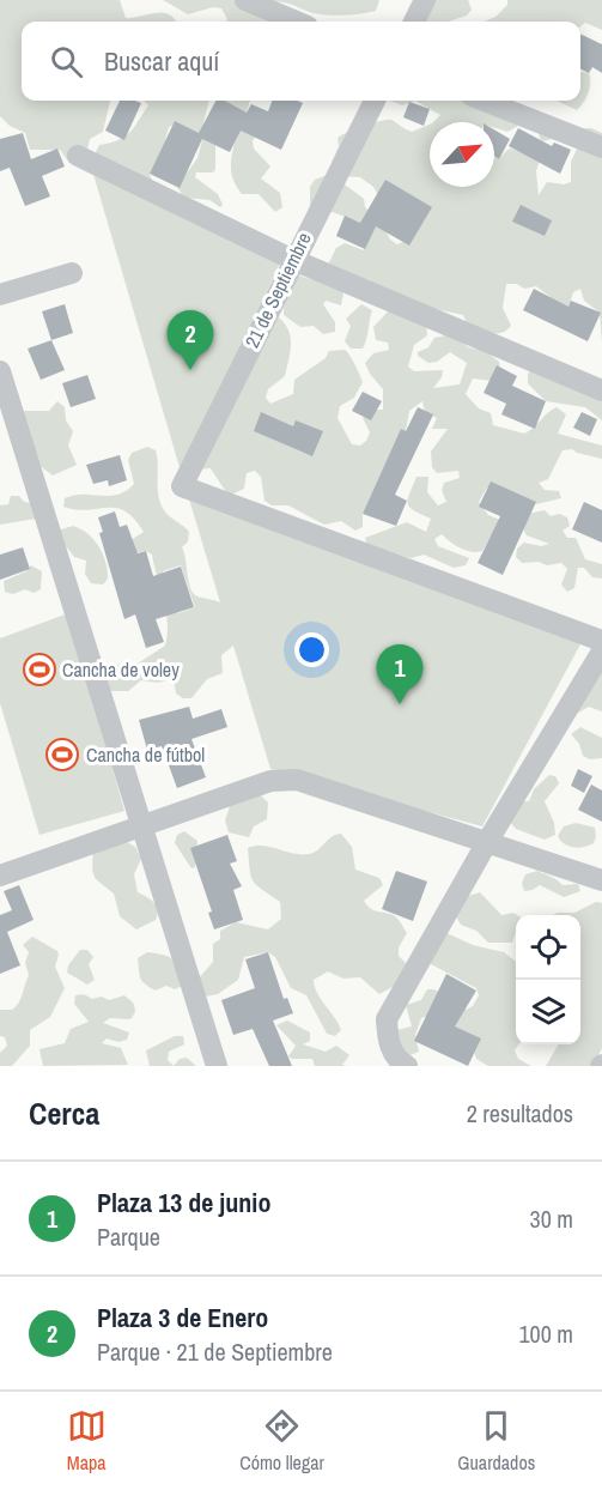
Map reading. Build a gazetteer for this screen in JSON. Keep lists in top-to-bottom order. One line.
{"streets":{"street":["21 de Septiembre"]},"places":{"sports":["Cancha de voley","Cancha de fútbol"]},"north":"top right","page":{"search":"Buscar aquí","pins":["2","1"],"heading":["Cerca","2 resultados"],"list":[{"mark":"1","name":"Plaza 13 de junio","note":"Parque","value":"30 m"},{"mark":"2","name":"Plaza 3 de Enero","note":"Parque · 21 de Septiembre","value":"100 m"}],"nav":["Mapa","Cómo llegar","Guardados"]}}
